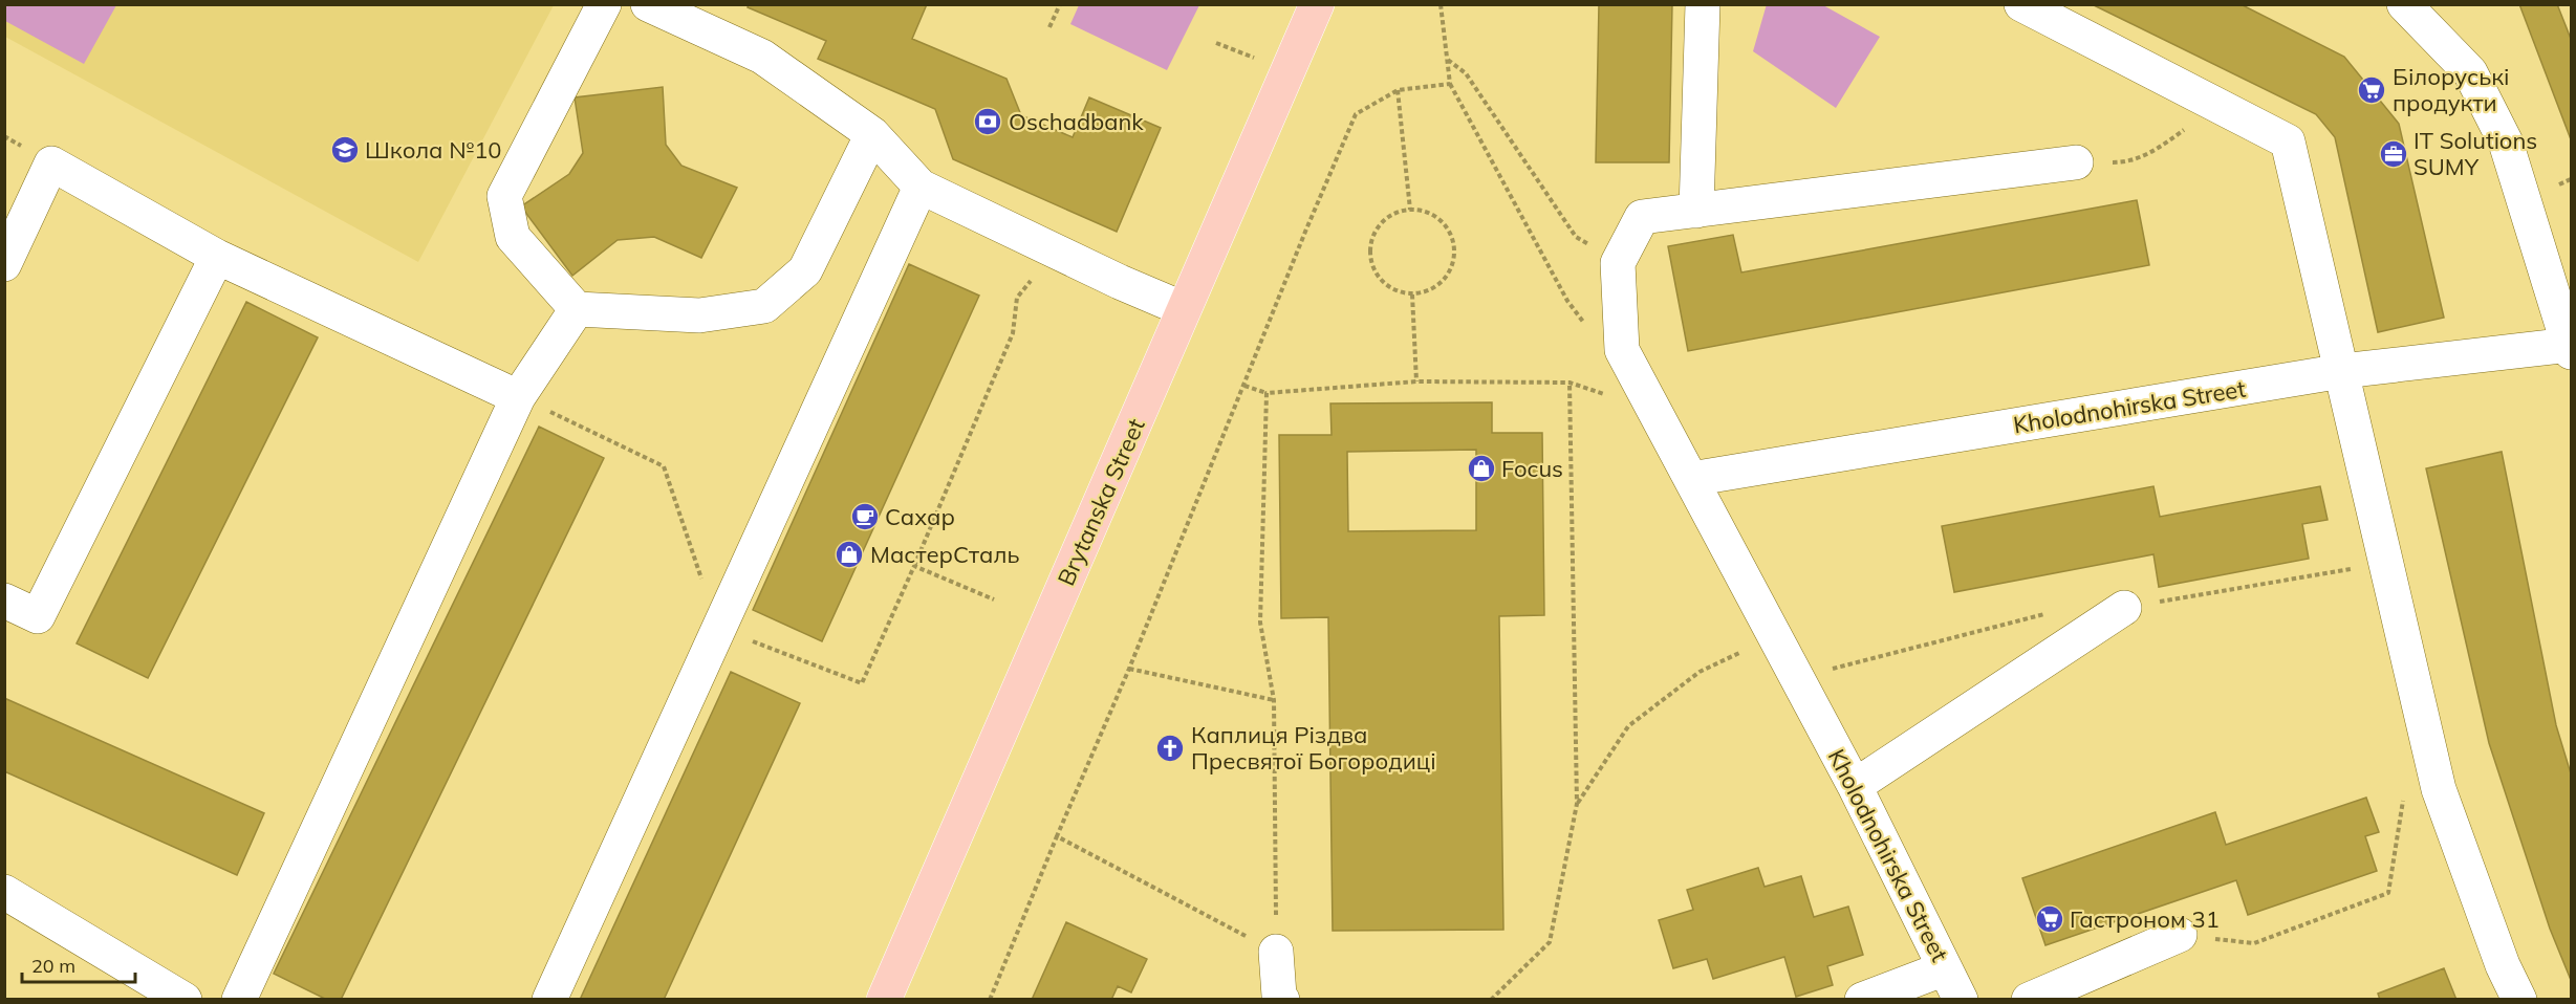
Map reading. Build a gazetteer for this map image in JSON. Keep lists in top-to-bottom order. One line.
{"streets":{"main road":["Brytanska Street"],"street":["Kholodnohirska Street"]},"places":{"supermarket":["Білоруські продукти","Гастроном 31"],"bank":["Oschadbank"],"school or university":["Школа №10"],"office":["IT Solutions SUMY"],"shop":["Focus","МастерСталь"],"cafe":["Сахар"],"church":["Каплиця Різдва Пресвятої Богородиці"]},"scale_bar":"20 m"}
